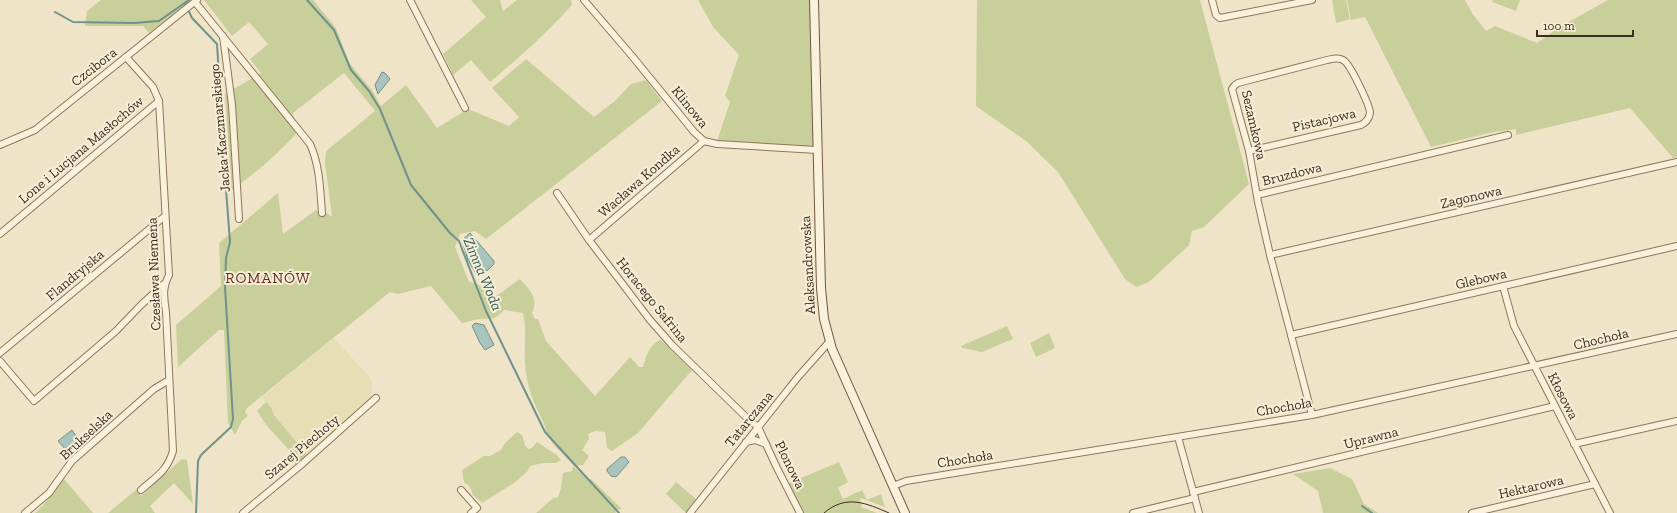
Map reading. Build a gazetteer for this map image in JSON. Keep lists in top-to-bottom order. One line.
{"streets":{"main road":["Aleksandrowska"],"street":["Czcibora","Klinowa","Pistacjowa","Sezamkowa","Jacka Kaczmarskiego","Lone i Lucjana Masłochów","Bruzdowa","Wacława Kondka","Zagonowa","Czesława Niemena","Flandryjska","Glebowa","Horacego Safrina","Chochoła","Kłosowa","Tatarczana","Brukselska","Uprawna","Szarej Piechoty","Plonowa","Hektarowa"]},"crossings":[["Czcibora","Czesława Niemena"],["Klinowa","Wacława Kondka"],["Klinowa","Aleksandrowska"],["Pistacjowa","Sezamkowa"],["Sezamkowa","Bruzdowa"],["Lone i Lucjana Masłochów","Czesława Niemena"],["Bruzdowa","Zagonowa"],["Bruzdowa","Glebowa"],["Bruzdowa","Chochoła"],["Wacława Kondka","Horacego Safrina"],["Aleksandrowska","Chochoła"],["Aleksandrowska","Tatarczana"],["Czesława Niemena","Flandryjska"],["Czesława Niemena","Brukselska"],["Glebowa","Kłosowa"],["Horacego Safrina","Tatarczana"],["Horacego Safrina","Plonowa"],["Chochoła","Kłosowa"],["Kłosowa","Uprawna"],["Kłosowa","Hektarowa"],["Tatarczana","Plonowa"]],"districts":["ROMANÓW"],"water":["Zimna Woda"],"scale_bar":"100 m"}
